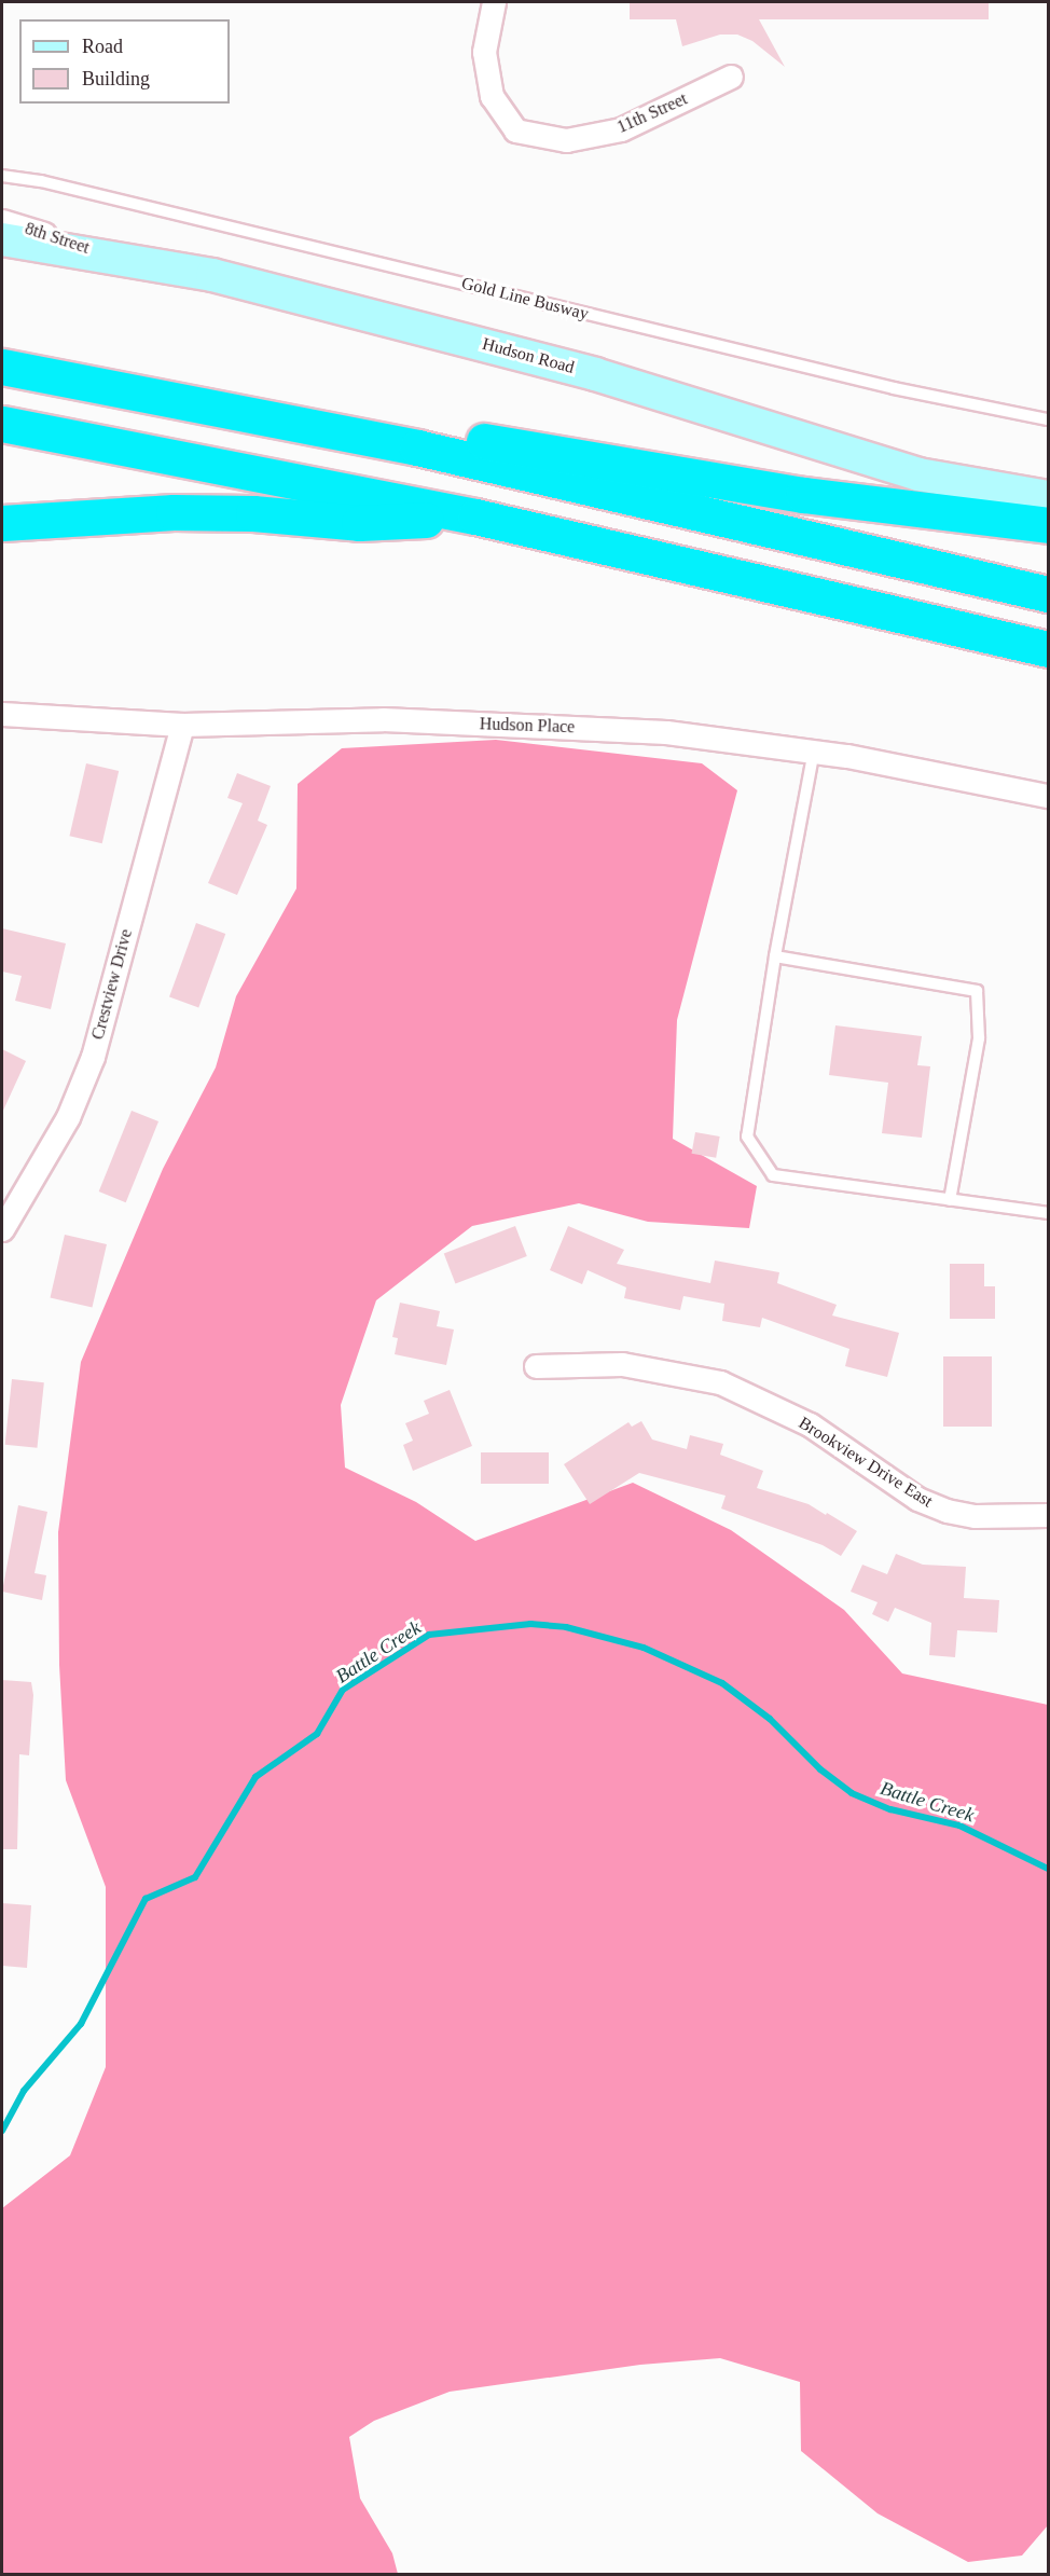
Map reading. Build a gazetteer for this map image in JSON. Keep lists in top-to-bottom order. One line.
{"streets":{"street":["11th Street","8th Street","Hudson Road","Hudson Place","Crestview Drive","Brookview Drive East"],"lane":["Gold Line Busway"]},"crossings":[["8th Street","Hudson Road"],["Hudson Place","Crestview Drive"]],"water":["Battle Creek"],"legend":["Road","Building"]}
